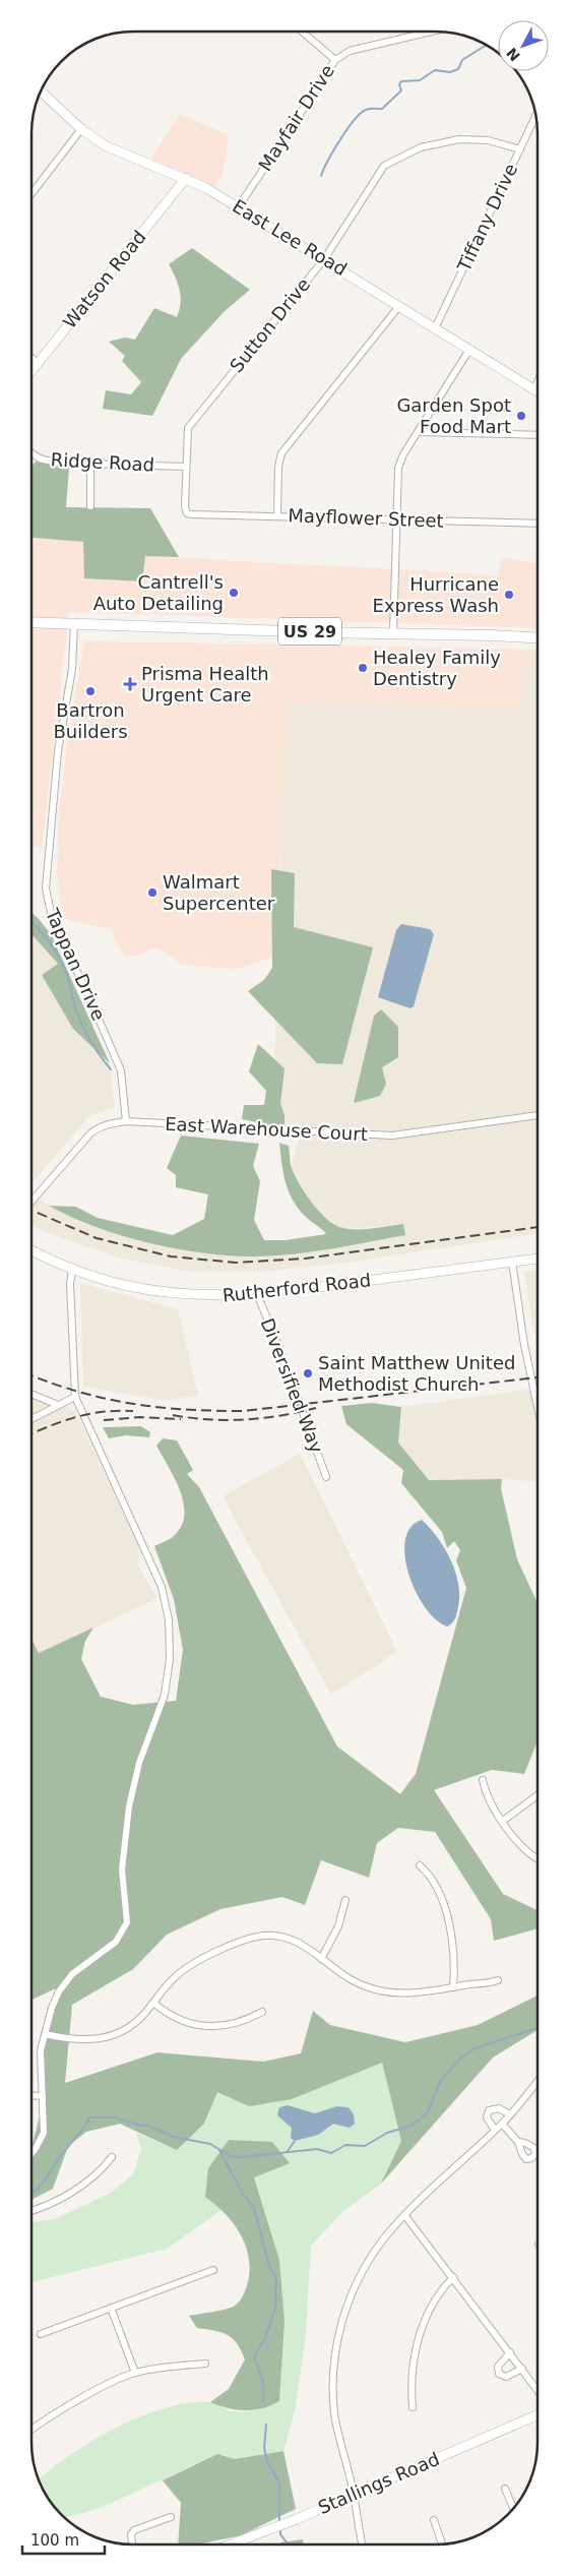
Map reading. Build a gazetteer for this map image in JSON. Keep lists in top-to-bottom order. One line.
{"streets":{"main road":["US 29"],"street":["Mayfair Drive","Tiffany Drive","East Lee Road","Watson Road","Sutton Drive","Ridge Road","Mayflower Street","Tappan Drive","East Warehouse Court","Rutherford Road","Diversified Way","Stallings Road"]},"crossings":[["Mayfair Drive","East Lee Road"],["Tiffany Drive","East Lee Road"],["Tiffany Drive","Sutton Drive"],["East Lee Road","Watson Road"],["East Lee Road","Sutton Drive"],["Sutton Drive","Ridge Road"],["Sutton Drive","Mayflower Street"],["US 29","Tappan Drive"],["Tappan Drive","East Warehouse Court"],["Rutherford Road","Diversified Way"]],"places":{"other":["Garden Spot Food Mart","Cantrell's Auto Detailing","Hurricane Express Wash","Healey Family Dentistry","Bartron Builders","Walmart Supercenter","Saint Matthew United Methodist Church"],"health":["Prisma Health Urgent Care"]},"scale_bar":"100 m","north":"bottom left"}
